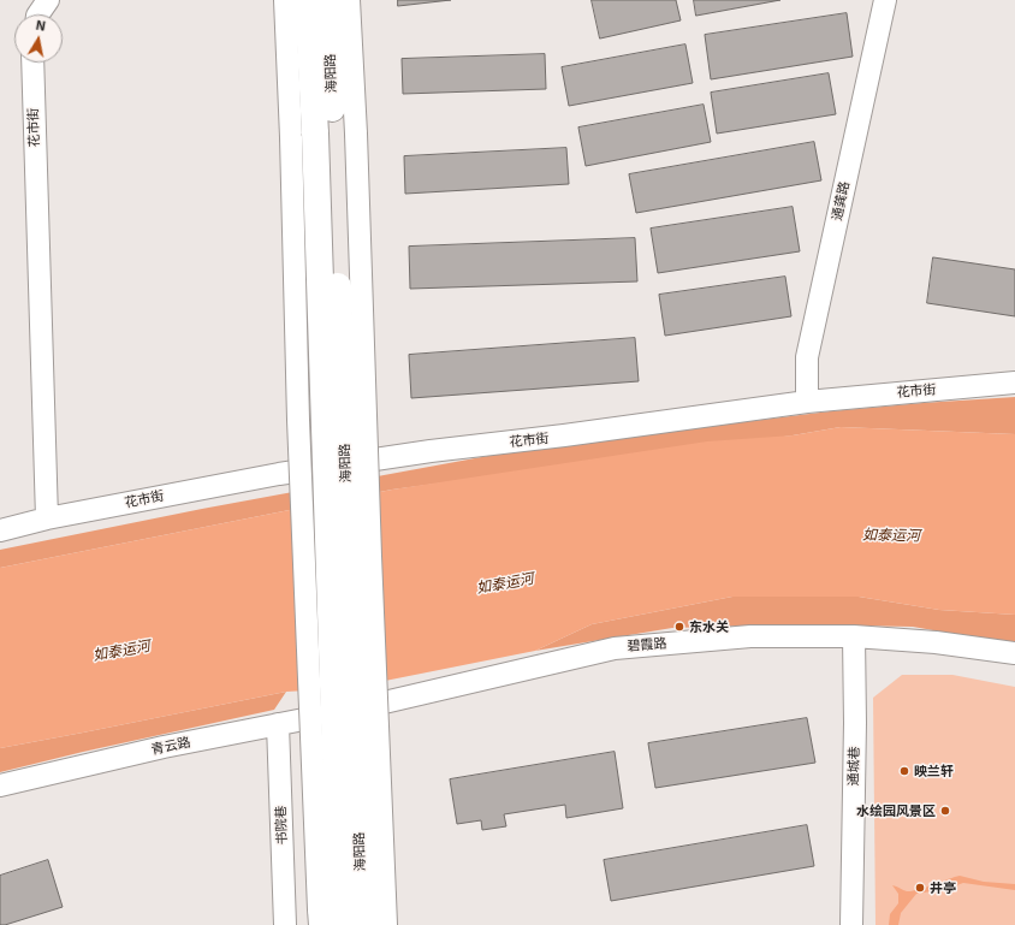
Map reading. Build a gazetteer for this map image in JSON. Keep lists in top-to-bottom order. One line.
{"streets":{"main road":["海阳路"],"street":["花市街","通龚路","碧霞路","青云路","通城巷","书院巷"]},"crossings":[["花市街","通龚路"],["碧霞路","青云路"],["碧霞路","通城巷"],["青云路","书院巷"]],"water":["如泰运河"],"places":["东水关","映兰轩","水绘园风景区","井亭"],"north":"top"}
